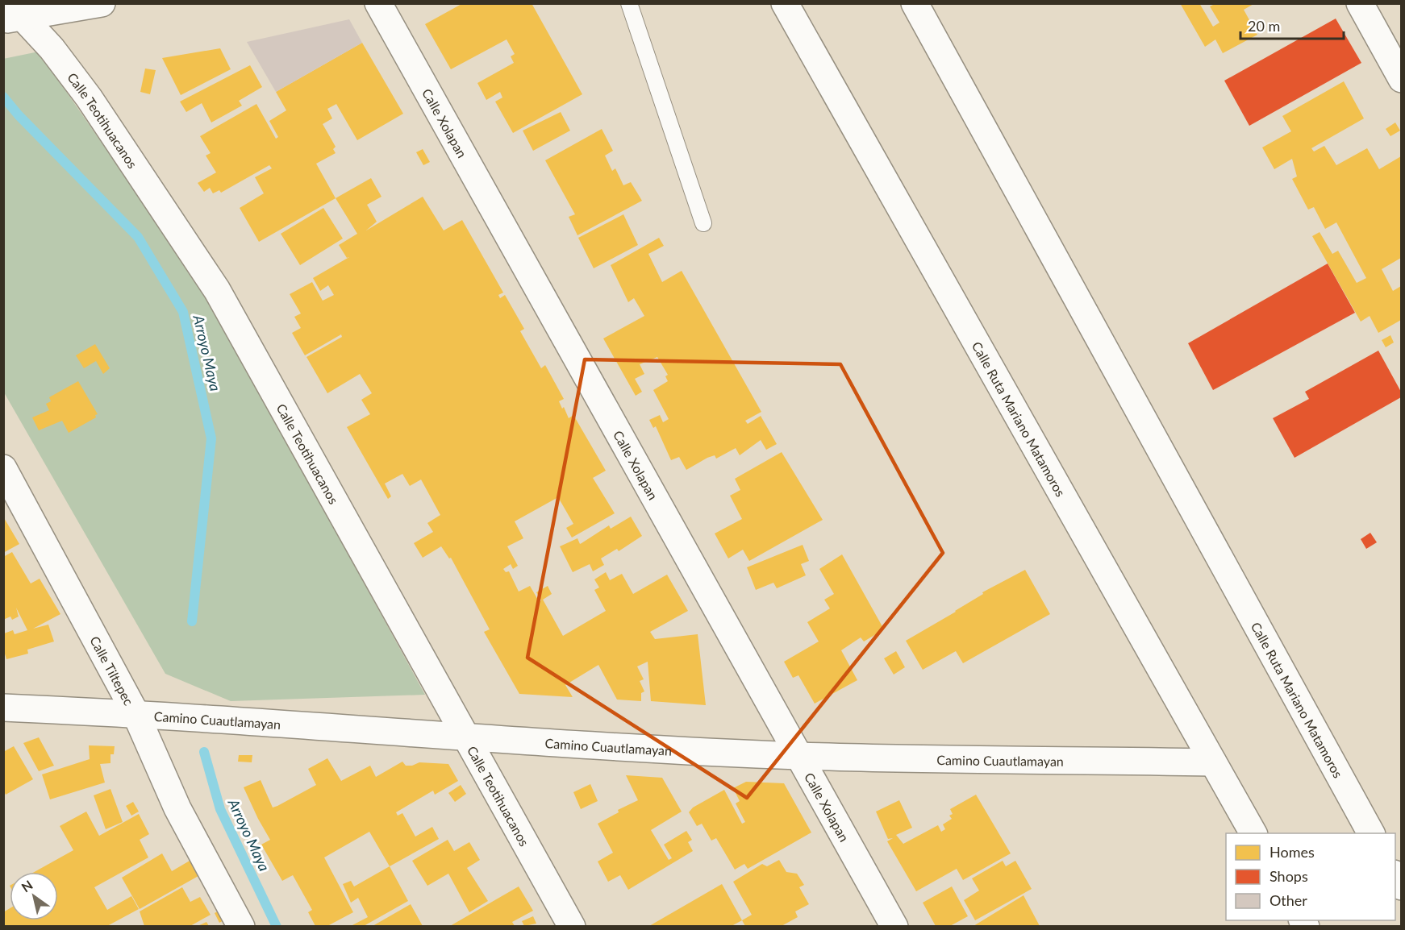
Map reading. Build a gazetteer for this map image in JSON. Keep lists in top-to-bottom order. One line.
{"streets":{"street":["Calle Teotihuacanos","Calle Xolapan","Calle Ruta Mariano Matamoros","Calle Tiltepec","Camino Cuautlamayan"]},"crossings":[["Calle Teotihuacanos","Camino Cuautlamayan"],["Calle Xolapan","Camino Cuautlamayan"],["Calle Ruta Mariano Matamoros","Camino Cuautlamayan"],["Calle Tiltepec","Camino Cuautlamayan"]],"water":["Arroyo Maya"],"legend":["Homes","Shops","Other"],"scale_bar":"20 m","north":"top left"}
